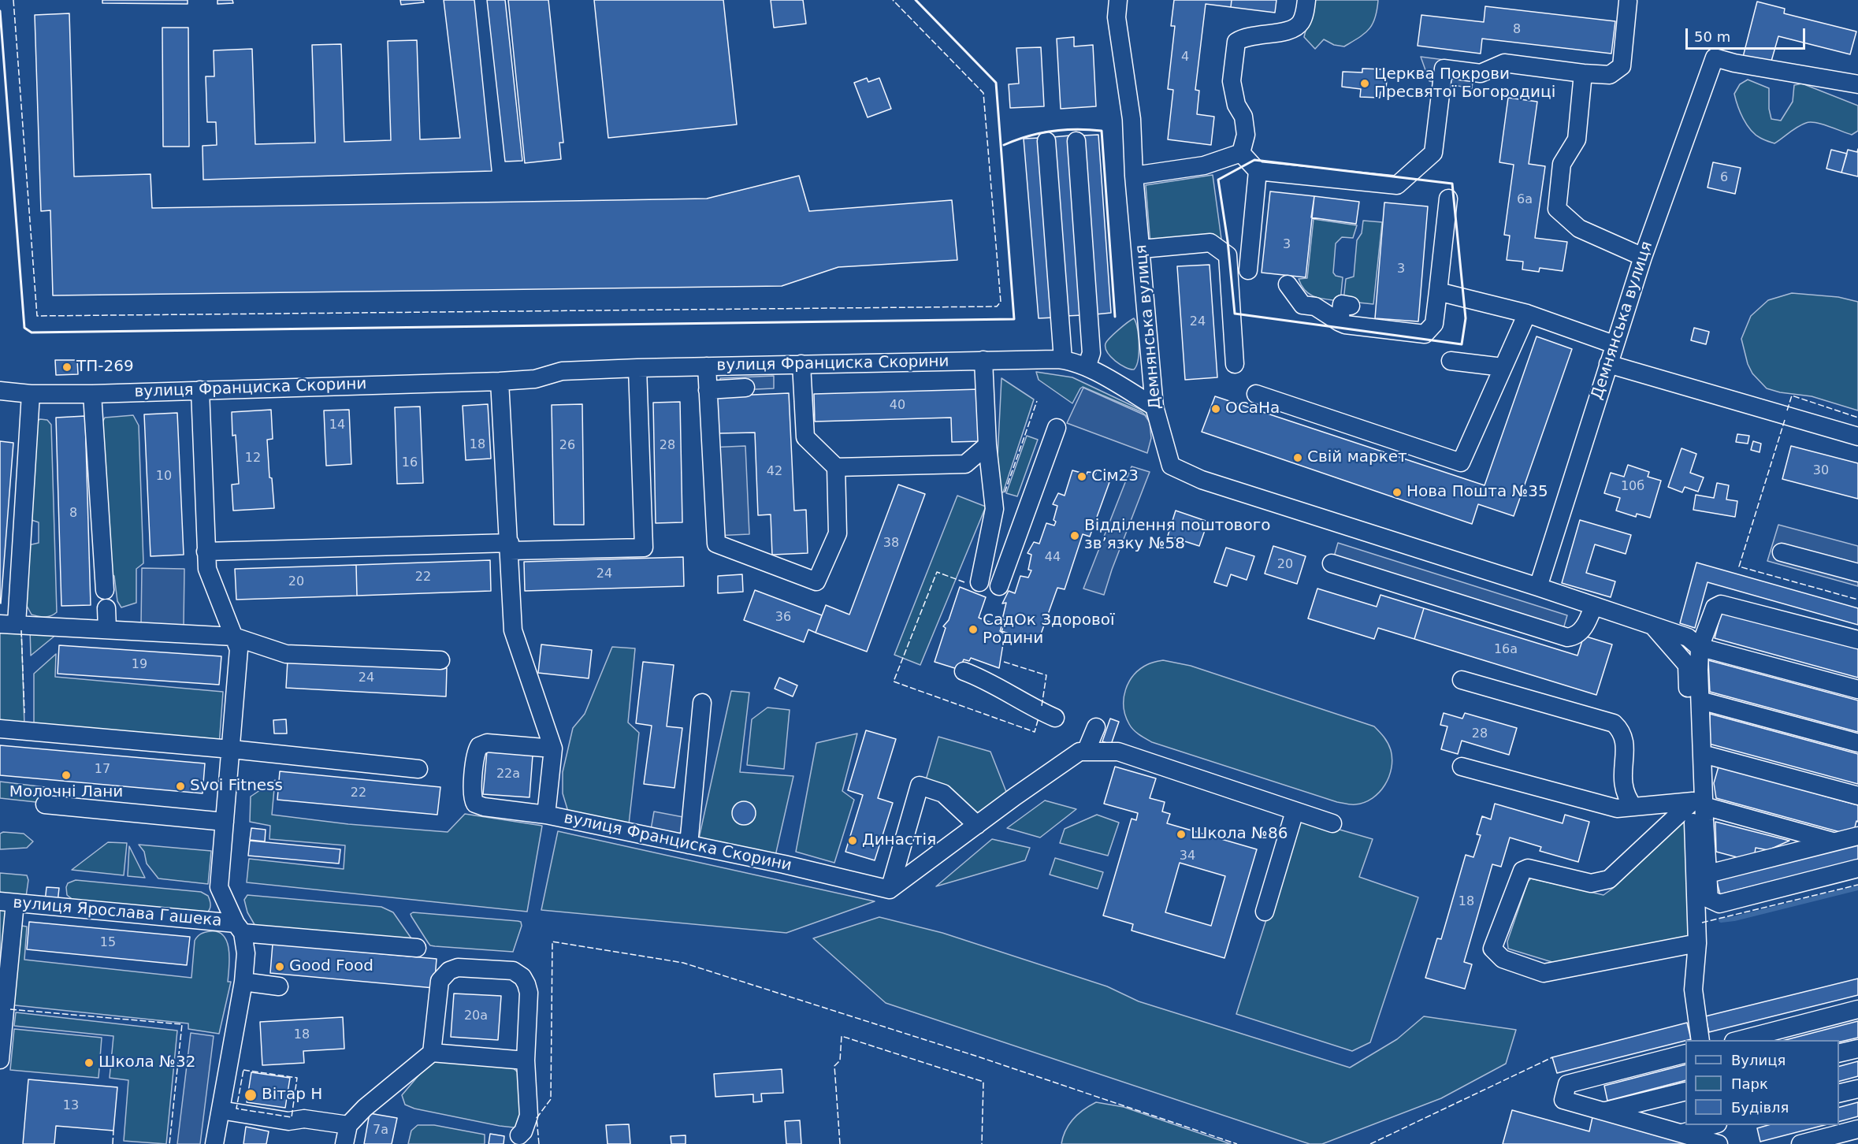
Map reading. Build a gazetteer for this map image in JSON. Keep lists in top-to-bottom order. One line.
{"streets":{"street":["Демнянська вулиця","вулиця Франциска Скорини","вулиця Ярослава Гашека"]},"crossings":[["Демнянська вулиця","вулиця Франциска Скорини"],["вулиця Франциска Скорини","вулиця Ярослава Гашека"]],"places":["Церква Покрови Пресвятої Богородиці","ТП-269","ОСаНа","Свій маркет","Сім23","Нова Пошта №35","Відділення поштового зв’язку №58","СадОк Здорової Родини","Молочні Лани","Svoi Fitness","Школа №86","Династія","Good Food","Школа №32","Вітар Н"],"house_numbers":["8","4","6","6а","3","3","24","40","14","18","26","28","12","16","30","42","10","10б","8","38","44","20","24","22","20","36","16а","19","24","28","17","22а","22","34","18","15","20а","18","13","7а"],"legend":["Вулиця","Парк","Будівля"],"scale_bar":"50 m"}
